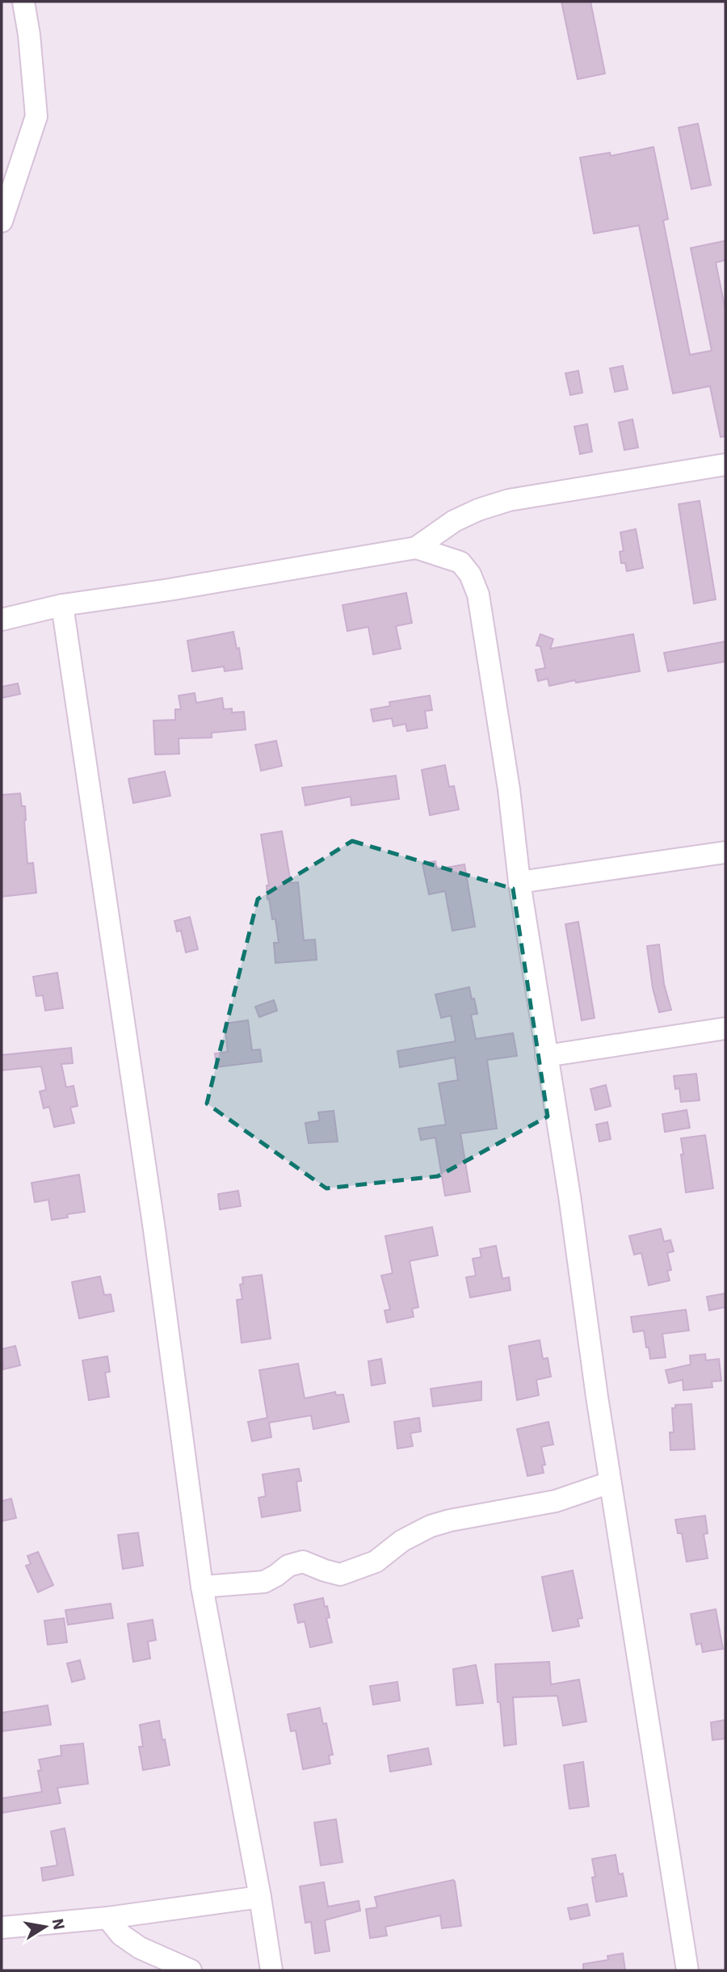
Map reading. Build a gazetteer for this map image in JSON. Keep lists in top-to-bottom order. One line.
{"north":"right"}
